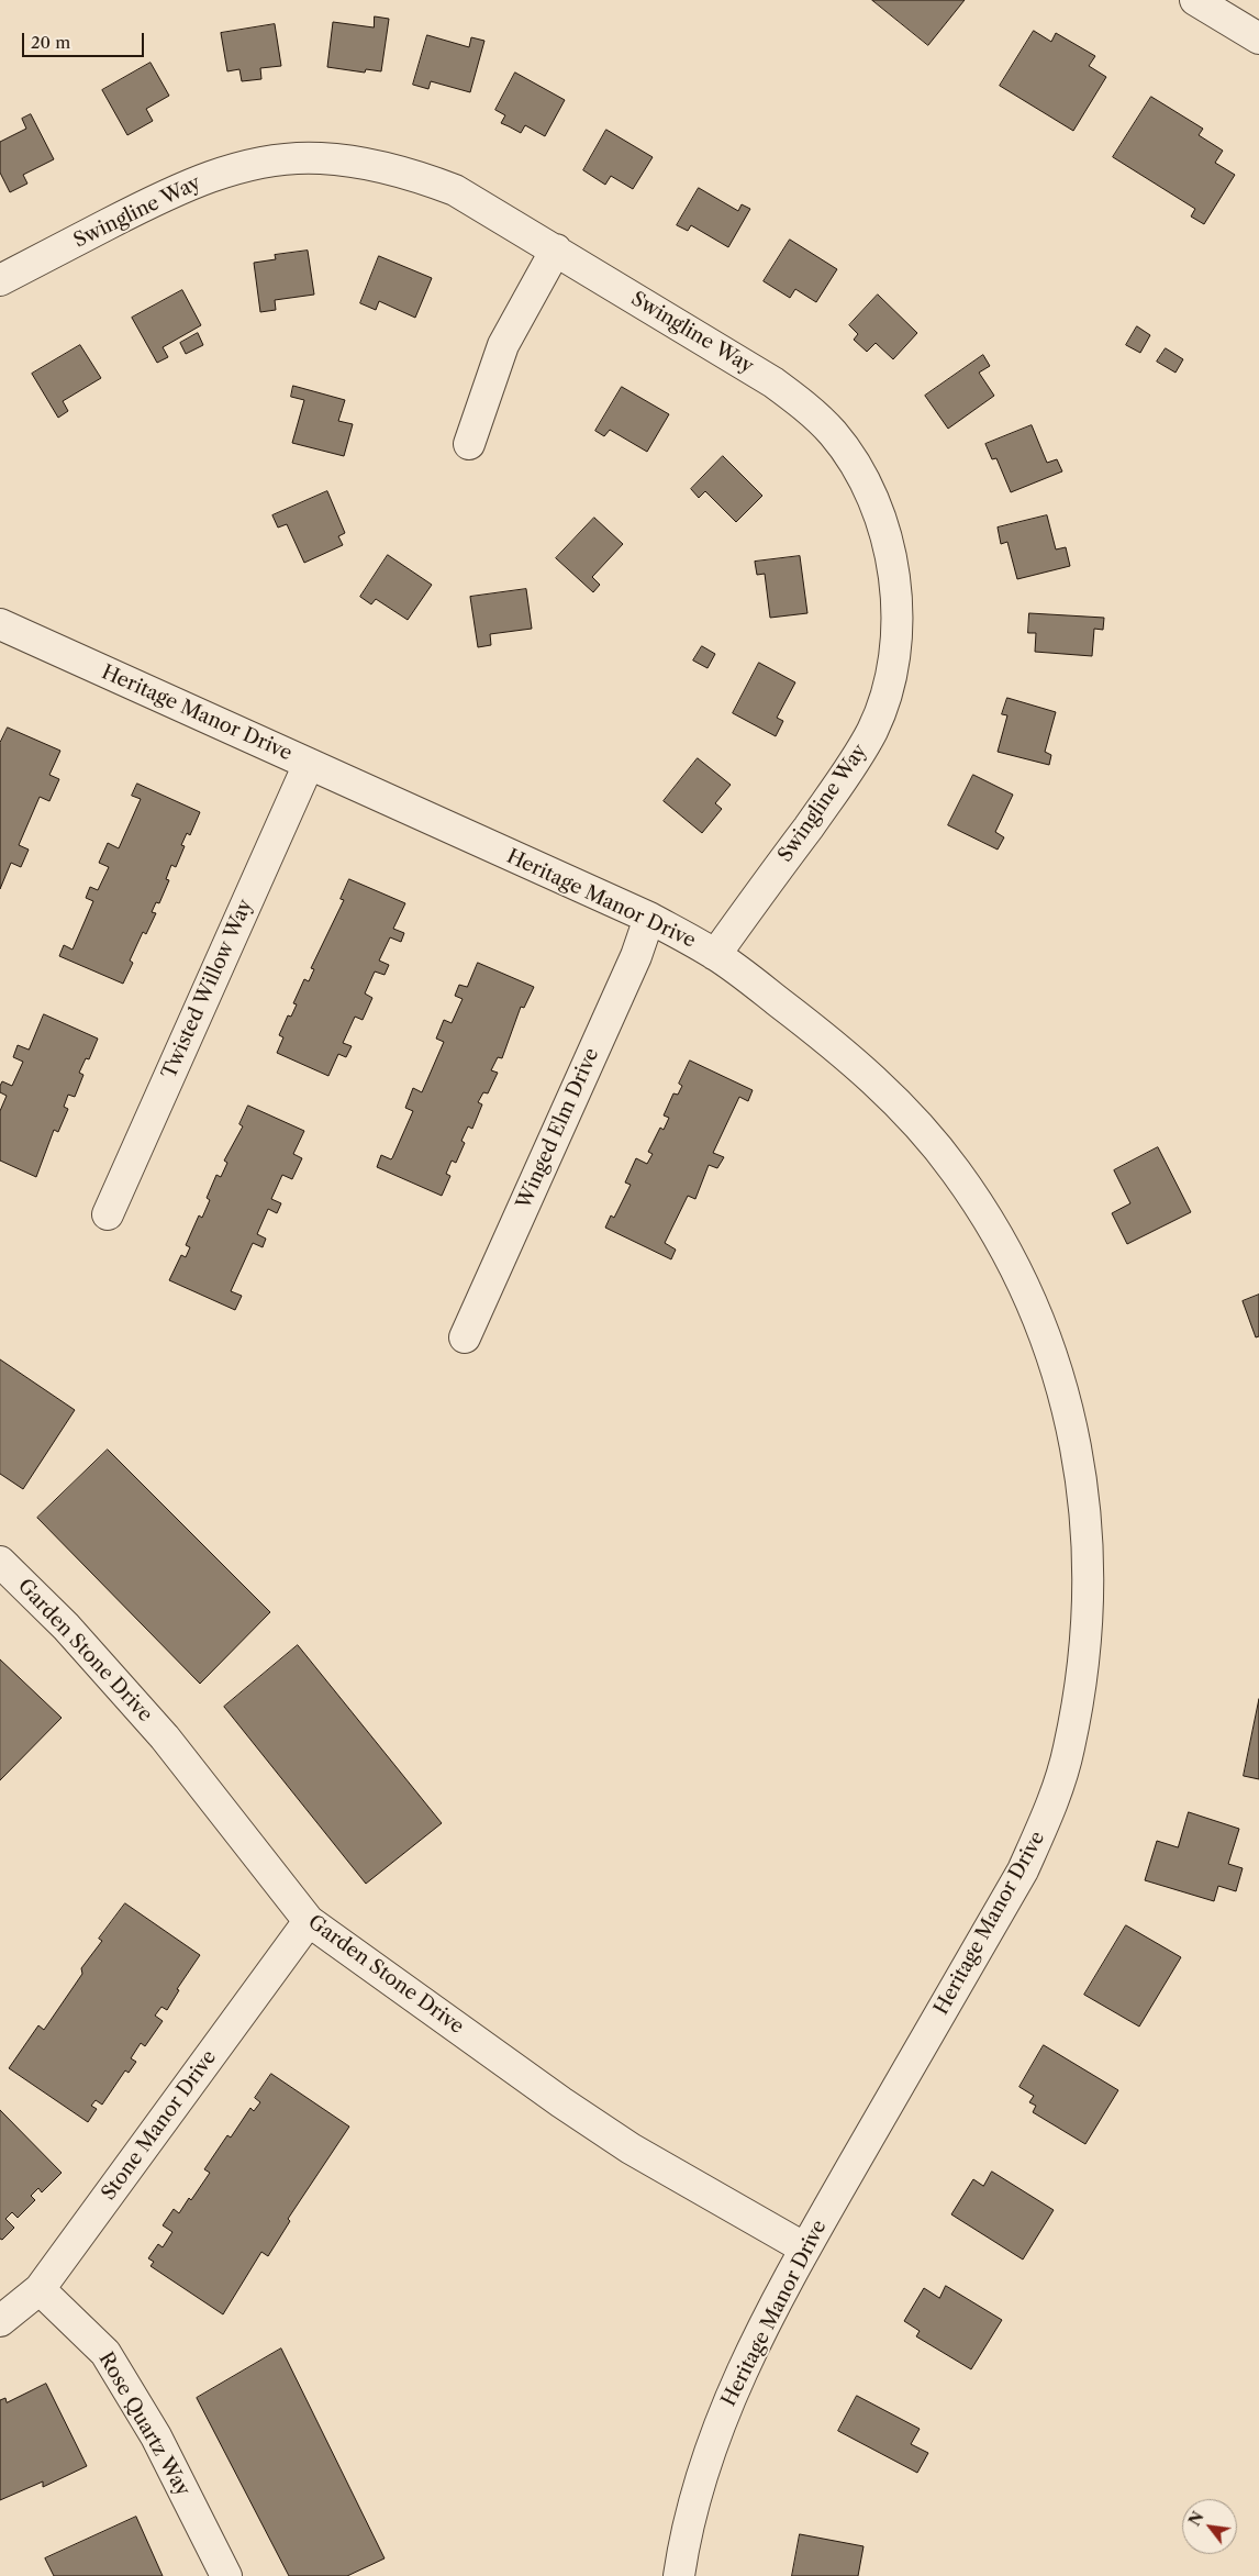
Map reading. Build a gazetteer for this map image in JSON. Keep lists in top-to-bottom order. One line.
{"streets":{"street":["Swingline Way","Heritage Manor Drive","Twisted Willow Way","Winged Elm Drive","Garden Stone Drive","Stone Manor Drive","Rose Quartz Way"]},"crossings":[["Swingline Way","Heritage Manor Drive"],["Heritage Manor Drive","Twisted Willow Way"],["Heritage Manor Drive","Winged Elm Drive"],["Heritage Manor Drive","Garden Stone Drive"],["Garden Stone Drive","Stone Manor Drive"],["Stone Manor Drive","Rose Quartz Way"]],"scale_bar":"20 m","north":"top left"}
